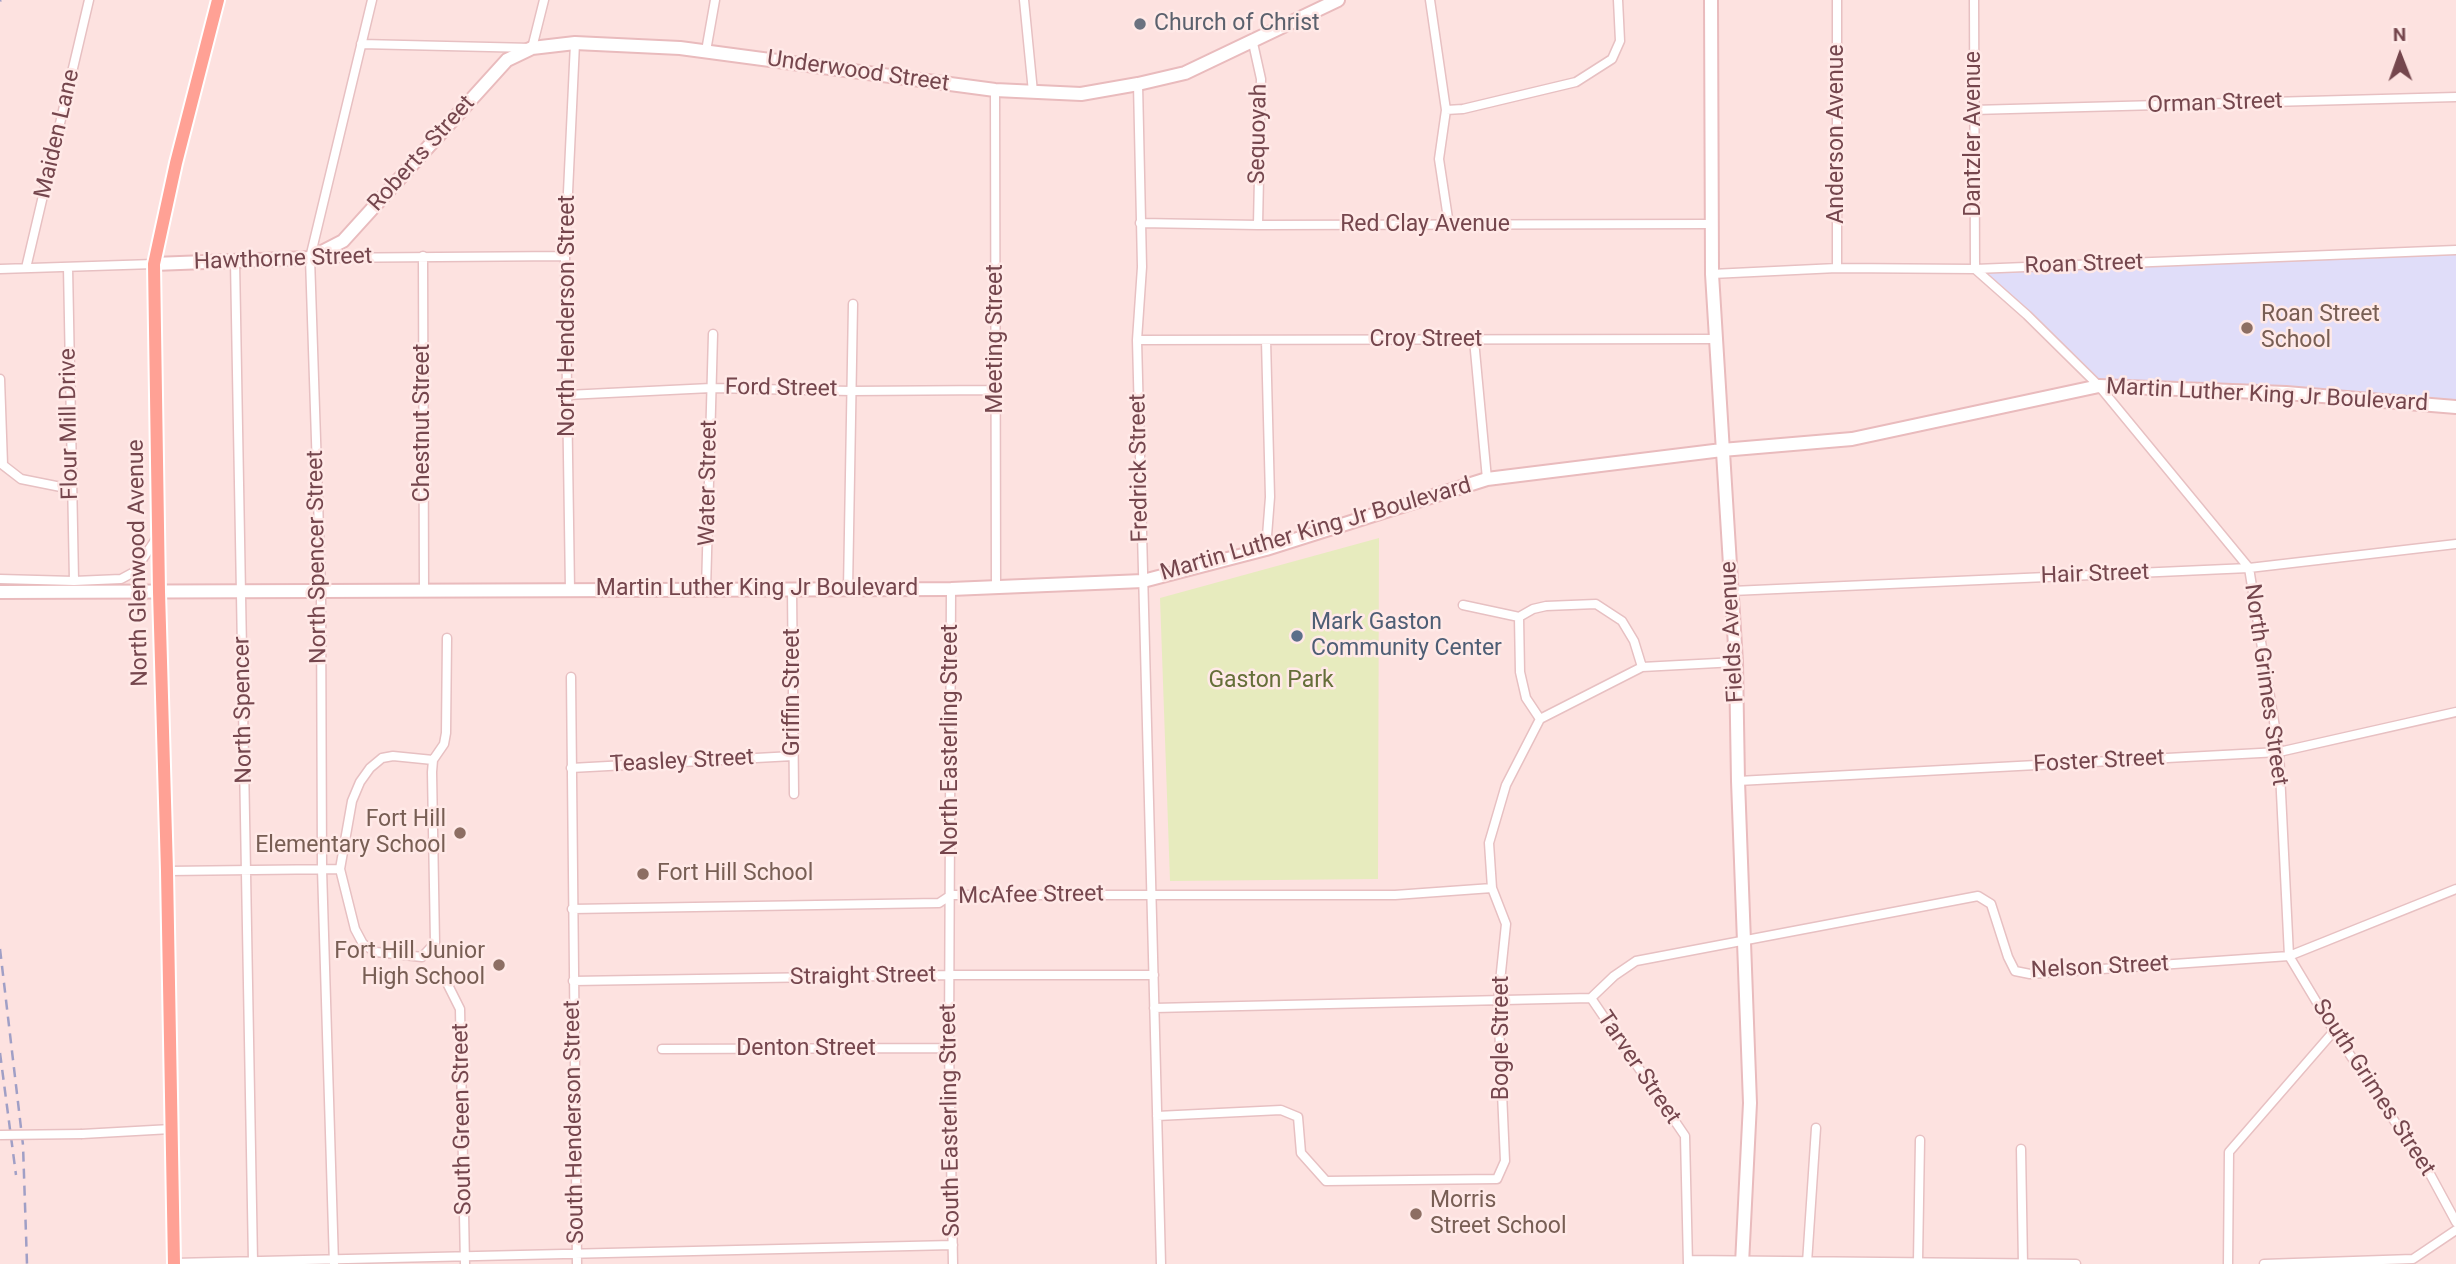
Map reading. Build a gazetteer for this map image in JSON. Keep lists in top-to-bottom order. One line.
{"streets":{"main road":["North Glenwood Avenue"],"street":["Underwood Street","Orman Street","Maiden Lane","Sequoyah","Anderson Avenue","Dantzler Avenue","Roberts Street","Red Clay Avenue","Hawthorne Street","Roan Street","North Henderson Street","Meeting Street","Croy Street","Ford Street","Martin Luther King Jr Boulevard","Chestnut Street","Flour Mill Drive","Fredrick Street","Water Street","North Spencer Street","Hair Street","Fields Avenue","North Grimes Street","Griffin Street","North Spencer","North Easterling Street","Teasley Street","Foster Street","McAfee Street","Nelson Street","Straight Street","Bogle Street","Denton Street","Tarver Street","South Grimes Street","South Green Street","South Easterling Street","South Henderson Street"]},"crossings":[["Underwood Street","Sequoyah"],["Underwood Street","Roberts Street"],["Underwood Street","North Henderson Street"],["Underwood Street","Meeting Street"],["Underwood Street","Fredrick Street"],["Underwood Street","North Spencer Street"],["Orman Street","Dantzler Avenue"],["Maiden Lane","Hawthorne Street"],["Sequoyah","Red Clay Avenue"],["Anderson Avenue","Roan Street"],["Dantzler Avenue","Roan Street"],["Dantzler Avenue","North Grimes Street"],["Roberts Street","Hawthorne Street"],["Roberts Street","North Spencer Street"],["Red Clay Avenue","Fredrick Street"],["Red Clay Avenue","Fields Avenue"],["Hawthorne Street","North Henderson Street"],["Hawthorne Street","Chestnut Street"],["Hawthorne Street","Flour Mill Drive"],["Hawthorne Street","North Spencer Street"],["Hawthorne Street","North Glenwood Avenue"],["Hawthorne Street","North Spencer"],["Roan Street","Fields Avenue"],["Roan Street","North Grimes Street"],["North Henderson Street","Ford Street"],["North Henderson Street","Martin Luther King Jr Boulevard"],["Meeting Street","Ford Street"],["Meeting Street","Martin Luther King Jr Boulevard"],["Croy Street","Fredrick Street"],["Croy Street","Fields Avenue"],["Ford Street","Water Street"],["Martin Luther King Jr Boulevard","Chestnut Street"],["Martin Luther King Jr Boulevard","Fredrick Street"],["Martin Luther King Jr Boulevard","Water Street"],["Martin Luther King Jr Boulevard","North Spencer Street"],["Martin Luther King Jr Boulevard","North Glenwood Avenue"],["Martin Luther King Jr Boulevard","Fields Avenue"],["Martin Luther King Jr Boulevard","North Grimes Street"],["Martin Luther King Jr Boulevard","Griffin Street"],["Martin Luther King Jr Boulevard","North Spencer"],["Martin Luther King Jr Boulevard","North Easterling Street"],["Fredrick Street","McAfee Street"],["Fredrick Street","Straight Street"],["Fredrick Street","Bogle Street"],["Hair Street","Fields Avenue"],["Hair Street","North Grimes Street"],["Fields Avenue","Foster Street"],["Fields Avenue","Nelson Street"],["Fields Avenue","Tarver Street"],["North Grimes Street","Foster Street"],["North Grimes Street","Nelson Street"],["North Grimes Street","South Grimes Street"],["Griffin Street","Teasley Street"],["North Easterling Street","McAfee Street"],["North Easterling Street","Straight Street"],["North Easterling Street","South Easterling Street"],["McAfee Street","Bogle Street"],["Nelson Street","Tarver Street"],["Nelson Street","South Grimes Street"],["Straight Street","South Easterling Street"],["Straight Street","South Henderson Street"],["Denton Street","South Easterling Street"]],"parks":["Gaston Park"],"places":["Church of Christ","Roan Street School","Mark Gaston Community Center","Fort Hill Elementary School","Fort Hill School","Fort Hill Junior High School","Morris Street School"],"north":"top"}
